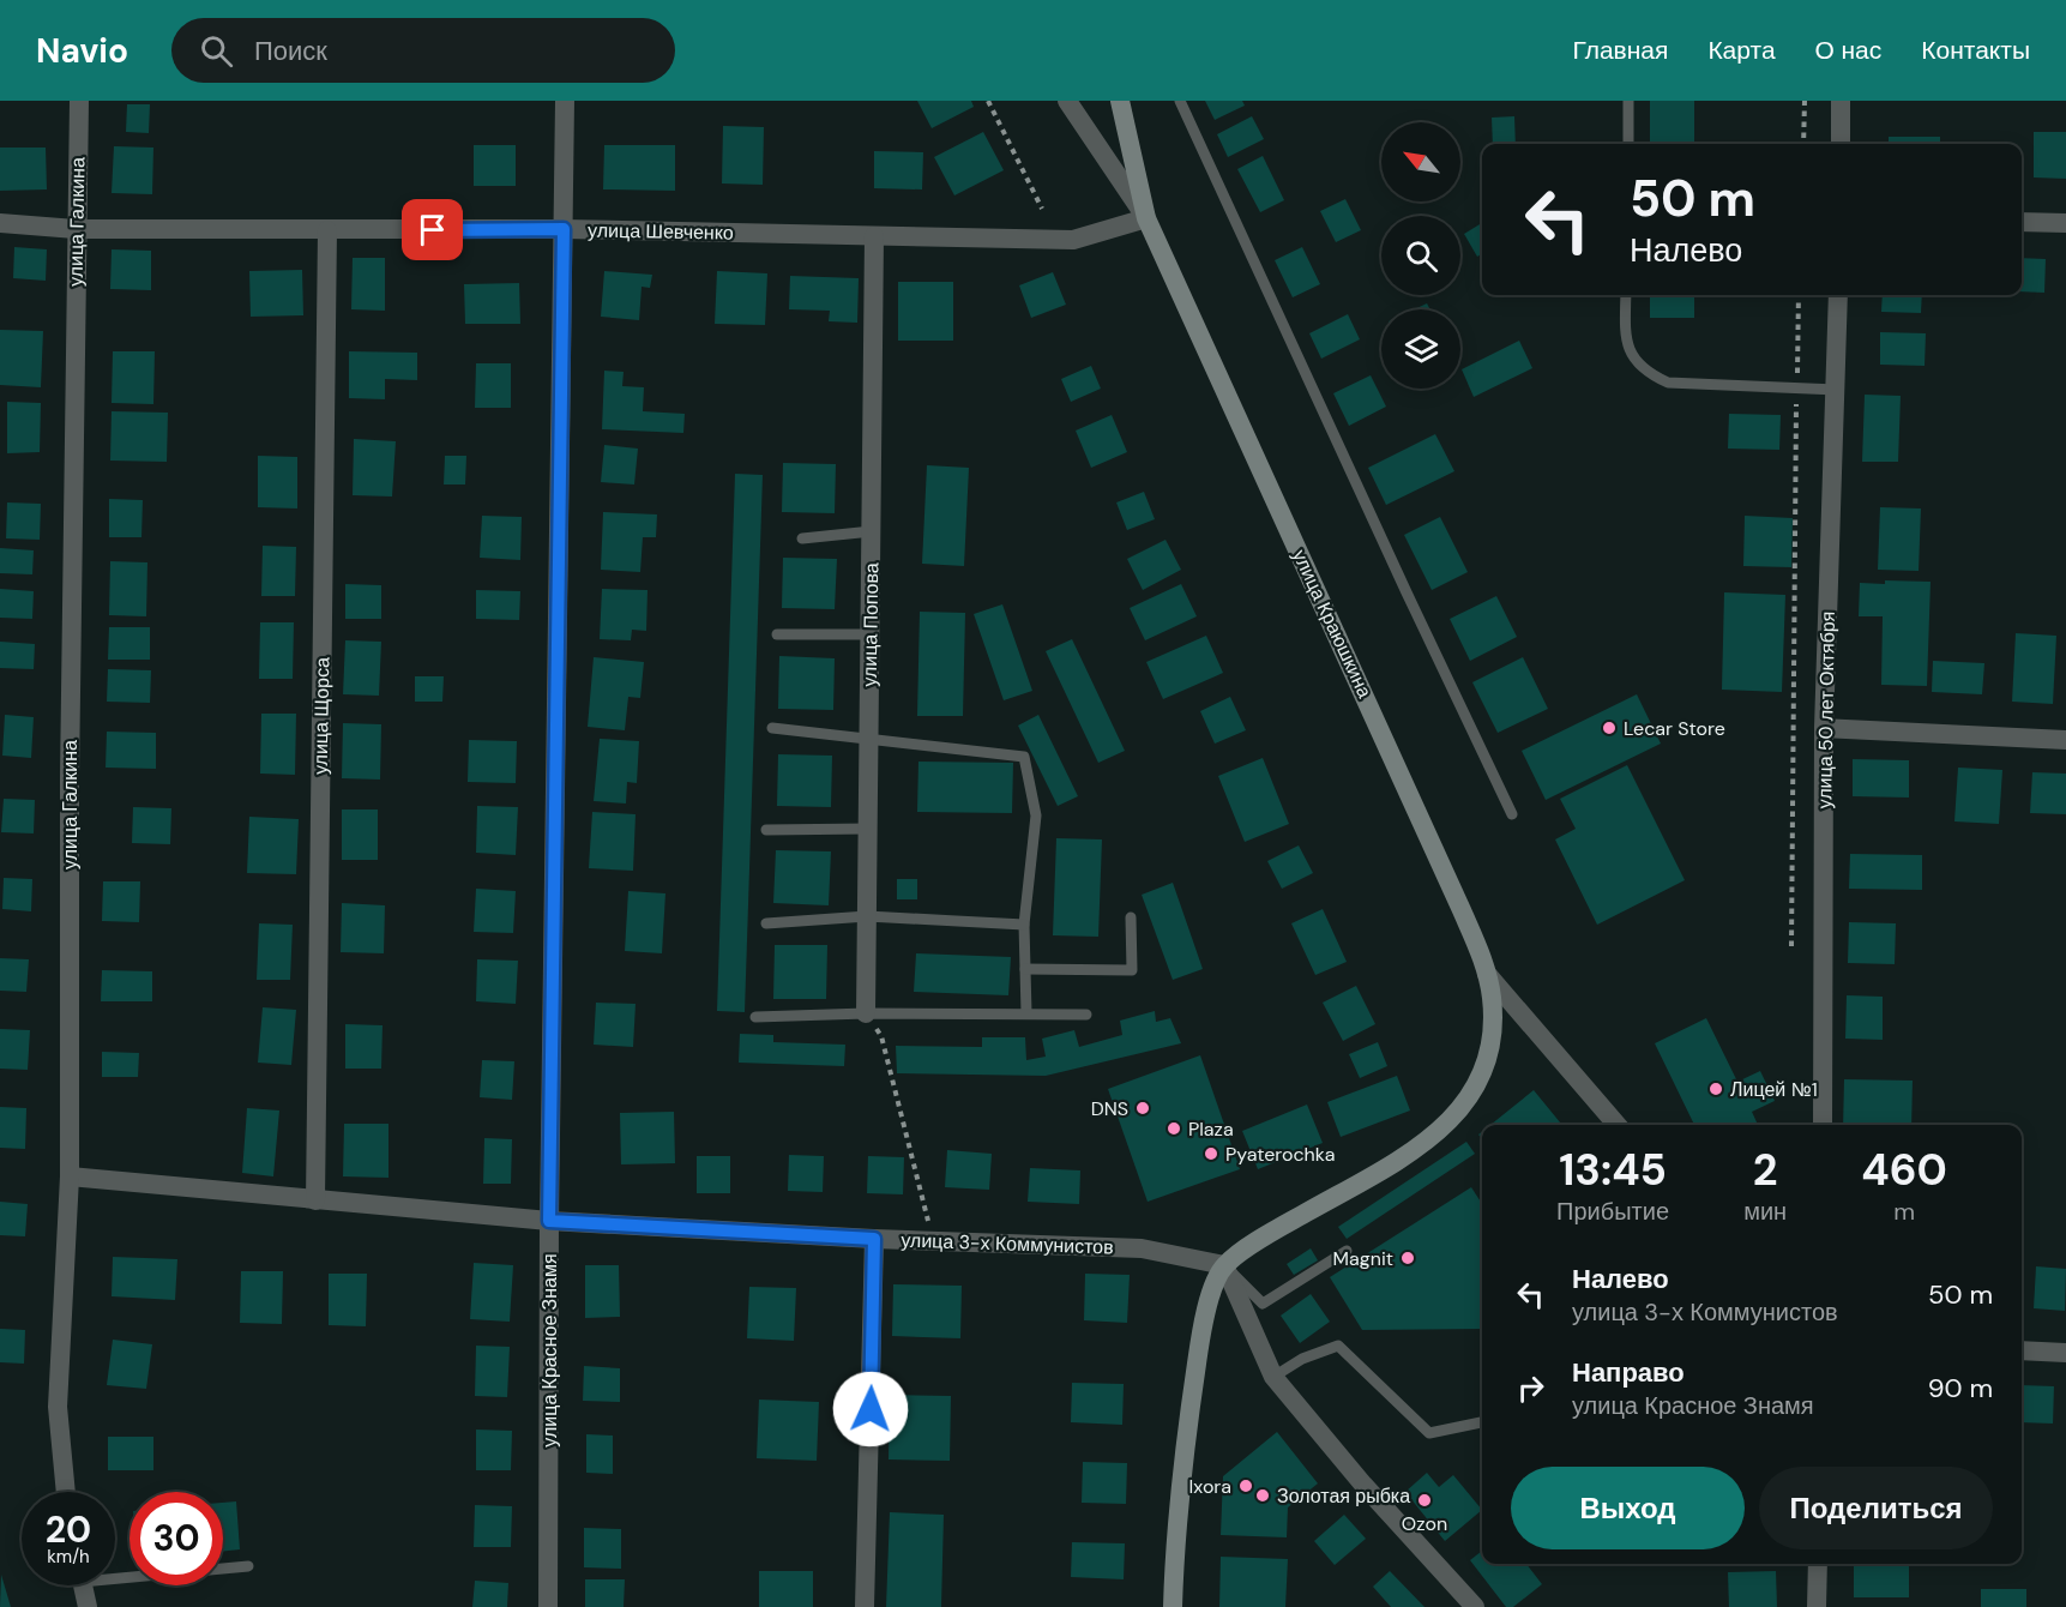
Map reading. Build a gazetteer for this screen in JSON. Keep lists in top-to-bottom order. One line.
{"streets":{"main road":["улица Краюшкина"],"street":["улица Галкина","улица Шевченко","улица Попова","улица 50 лет Октября","улица Щорса","улица 3-х Коммунистов","улица Красное Знамя"]},"crossings":[["улица Галкина","улица Шевченко"],["улица Галкина","улица 3-х Коммунистов"],["улица Шевченко","улица Краюшкина"],["улица Шевченко","улица Попова"],["улица Шевченко","улица Щорса"],["улица Шевченко","улица Красное Знамя"],["улица Щорса","улица 3-х Коммунистов"],["улица 3-х Коммунистов","улица Красное Знамя"]],"places":["Lecar Store","Лицей №1","DNS","Plaza","Pyaterochka","Magnit","Ixora","Золотая рыбка","Ozon"],"north":"top left","page":{"header":"Navio","search":"Поиск","nav":["Главная","Карта","О нас","Контакты"],"turn":["50 m","Налево"],"eta":["13:45","Прибытие","2","мин","460","m"],"list":[{"name":"Налево","note":"улица 3-х Коммунистов","value":"50 m"},{"name":"Направо","note":"улица Красное Знамя","value":"90 m"}],"buttons":["Выход","Поделиться"],"speed":"20 km/h","limit":"30"}}
